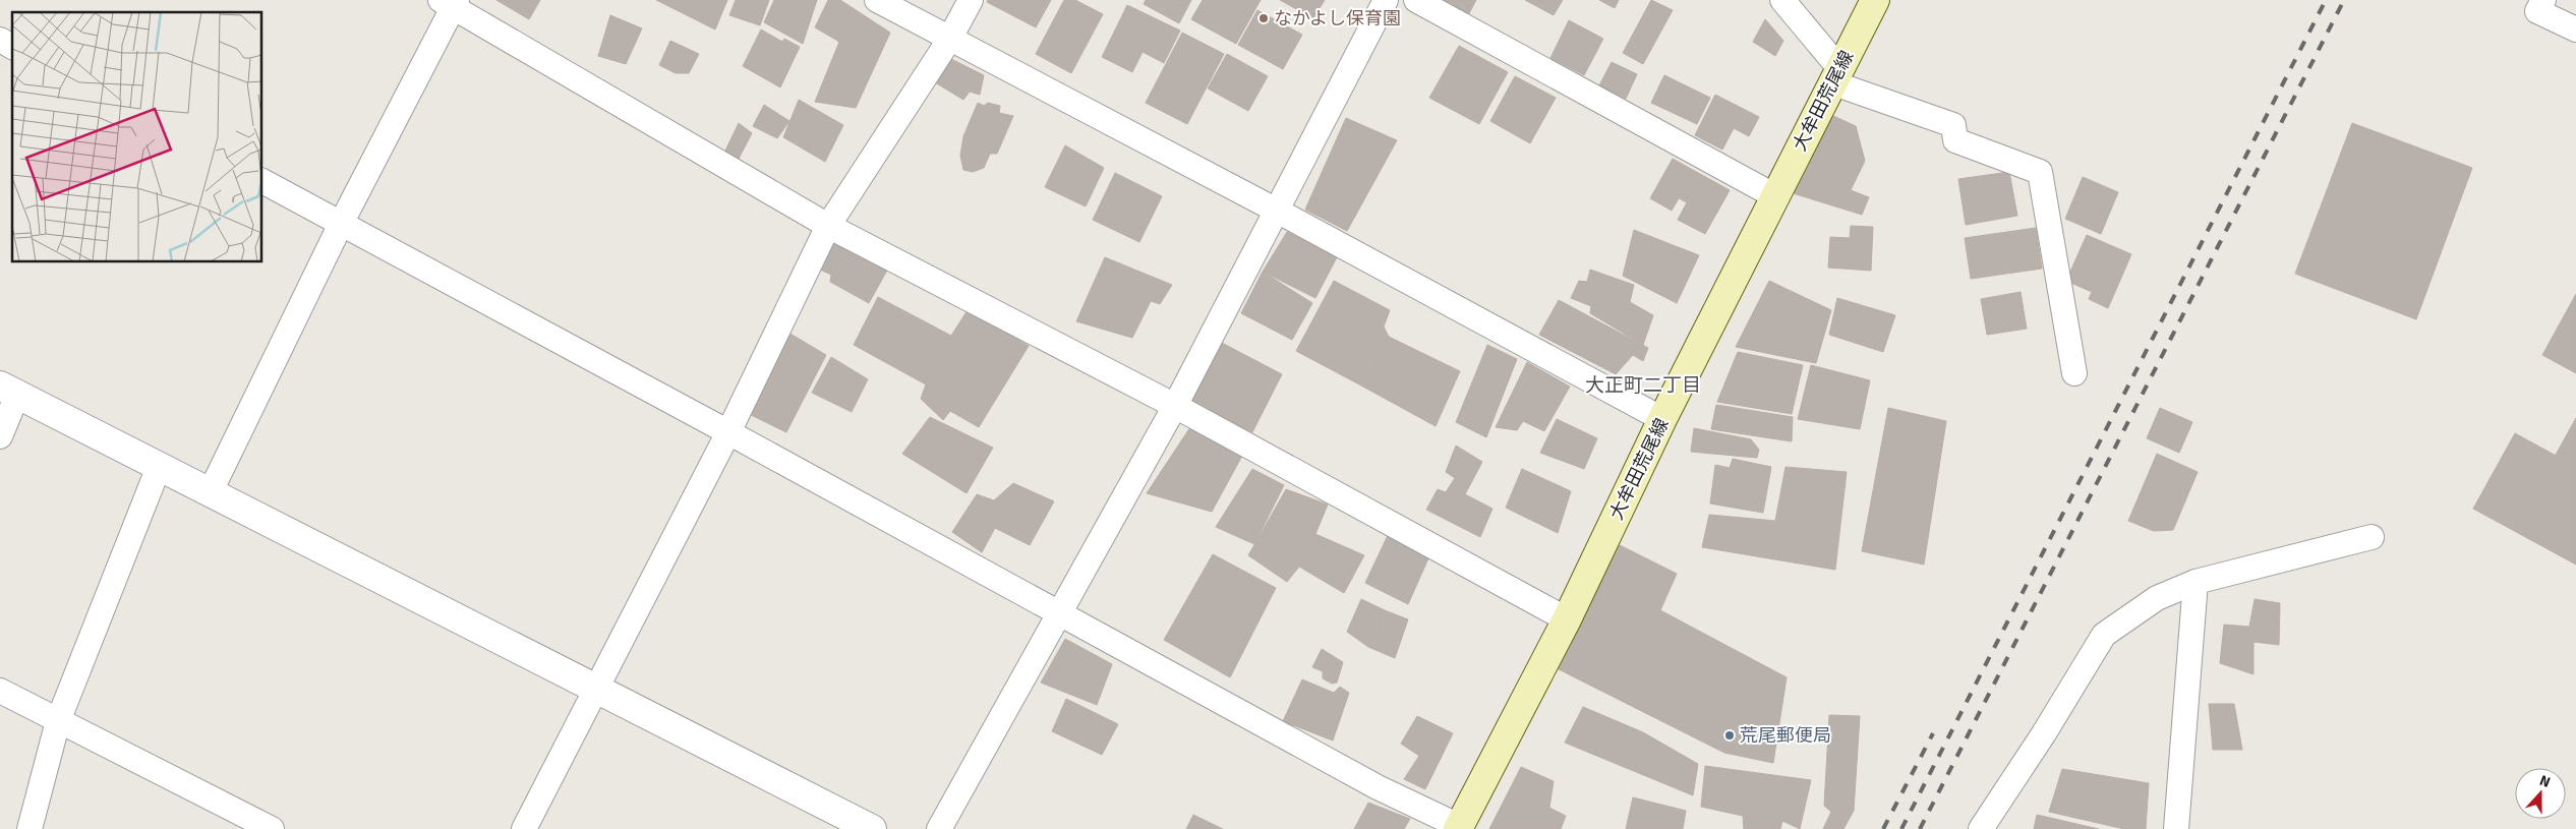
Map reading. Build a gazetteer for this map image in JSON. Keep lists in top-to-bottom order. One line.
{"streets":{"main road":["大牟田荒尾線"]},"districts":["大正町二丁目"],"places":["なかよし保育園","荒尾郵便局"],"north":"top"}
